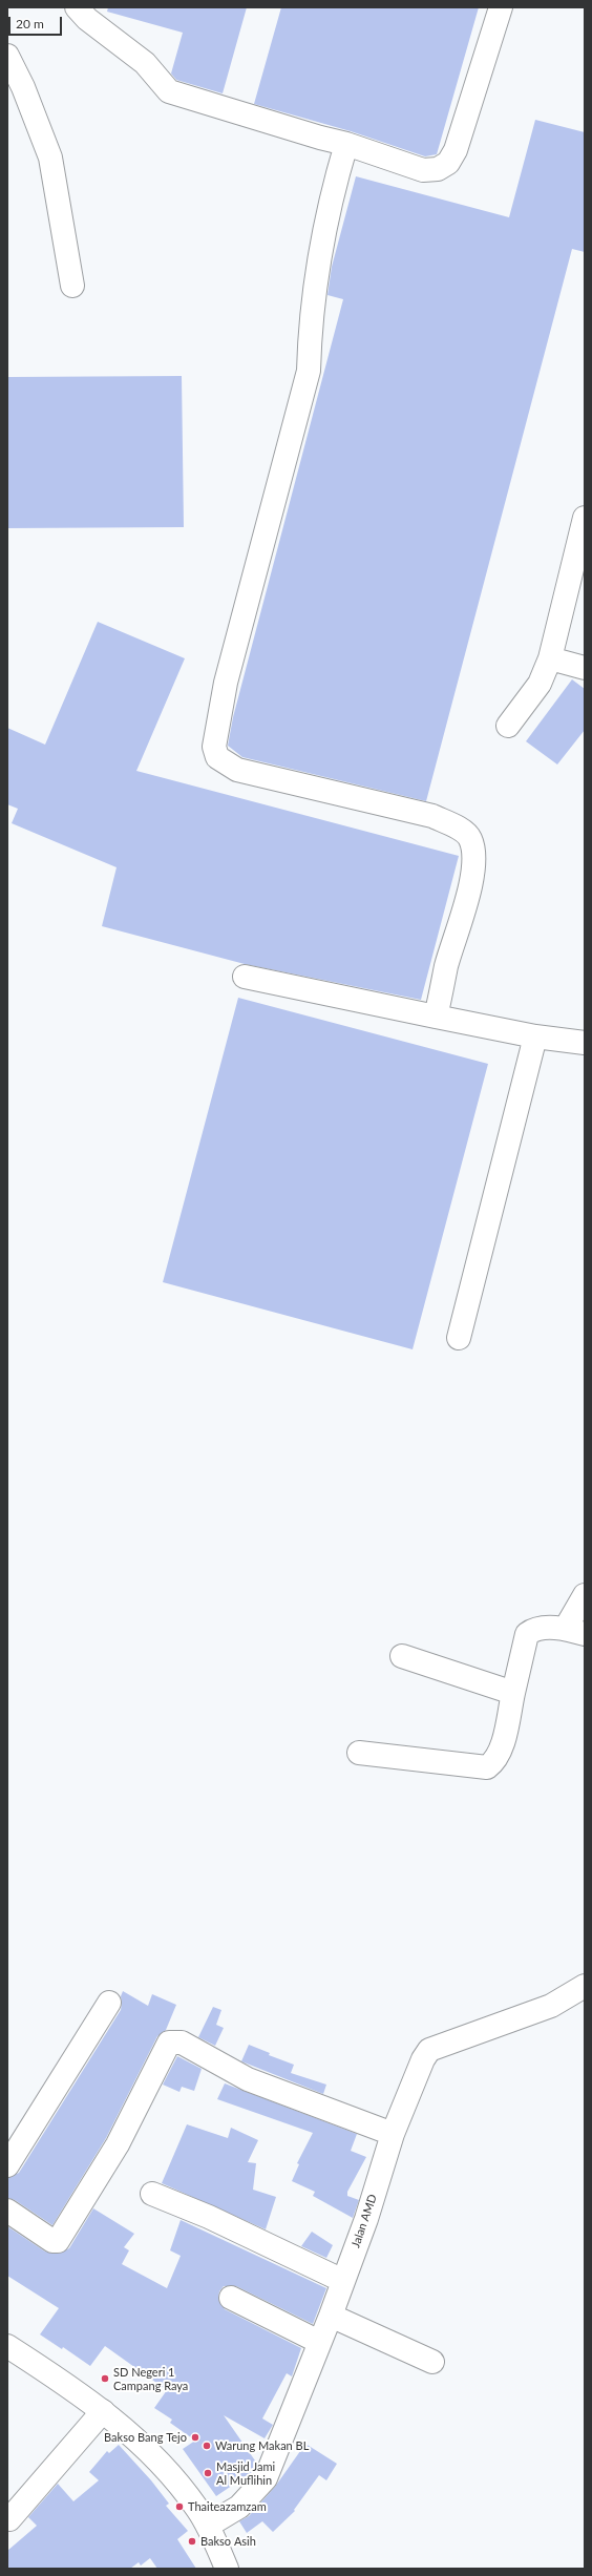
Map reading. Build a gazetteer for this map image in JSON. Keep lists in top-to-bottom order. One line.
{"streets":{"street":["Jalan AMD"]},"places":["SD Negeri 1 Campang Raya","Bakso Bang Tejo","Warung Makan BL","Masjid Jami Al Muflihin","Thaiteazamzam","Bakso Asih"],"scale_bar":"20 m"}
